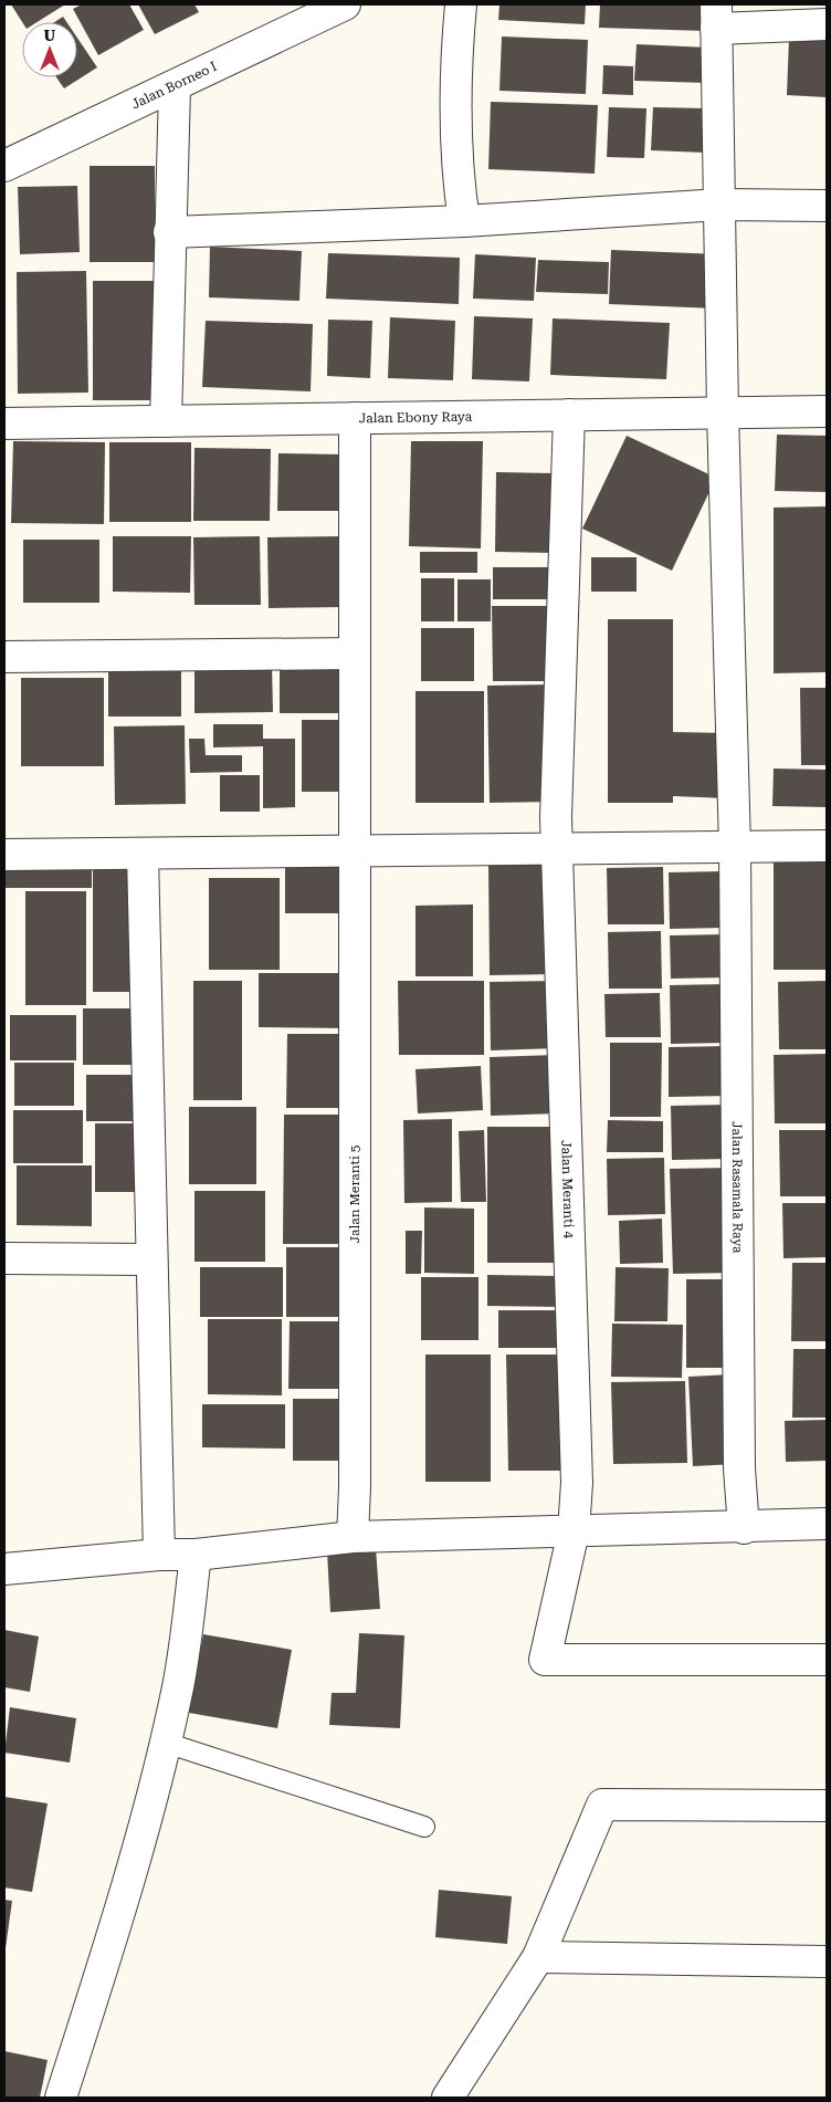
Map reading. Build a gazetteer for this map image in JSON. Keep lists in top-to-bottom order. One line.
{"streets":{"street":["Jalan Borneo I","Jalan Ebony Raya","Jalan Rasamala Raya","Jalan Meranti 4","Jalan Meranti 5"]},"crossings":[["Jalan Ebony Raya","Jalan Rasamala Raya"],["Jalan Ebony Raya","Jalan Meranti 4"],["Jalan Ebony Raya","Jalan Meranti 5"]],"north":"top"}
